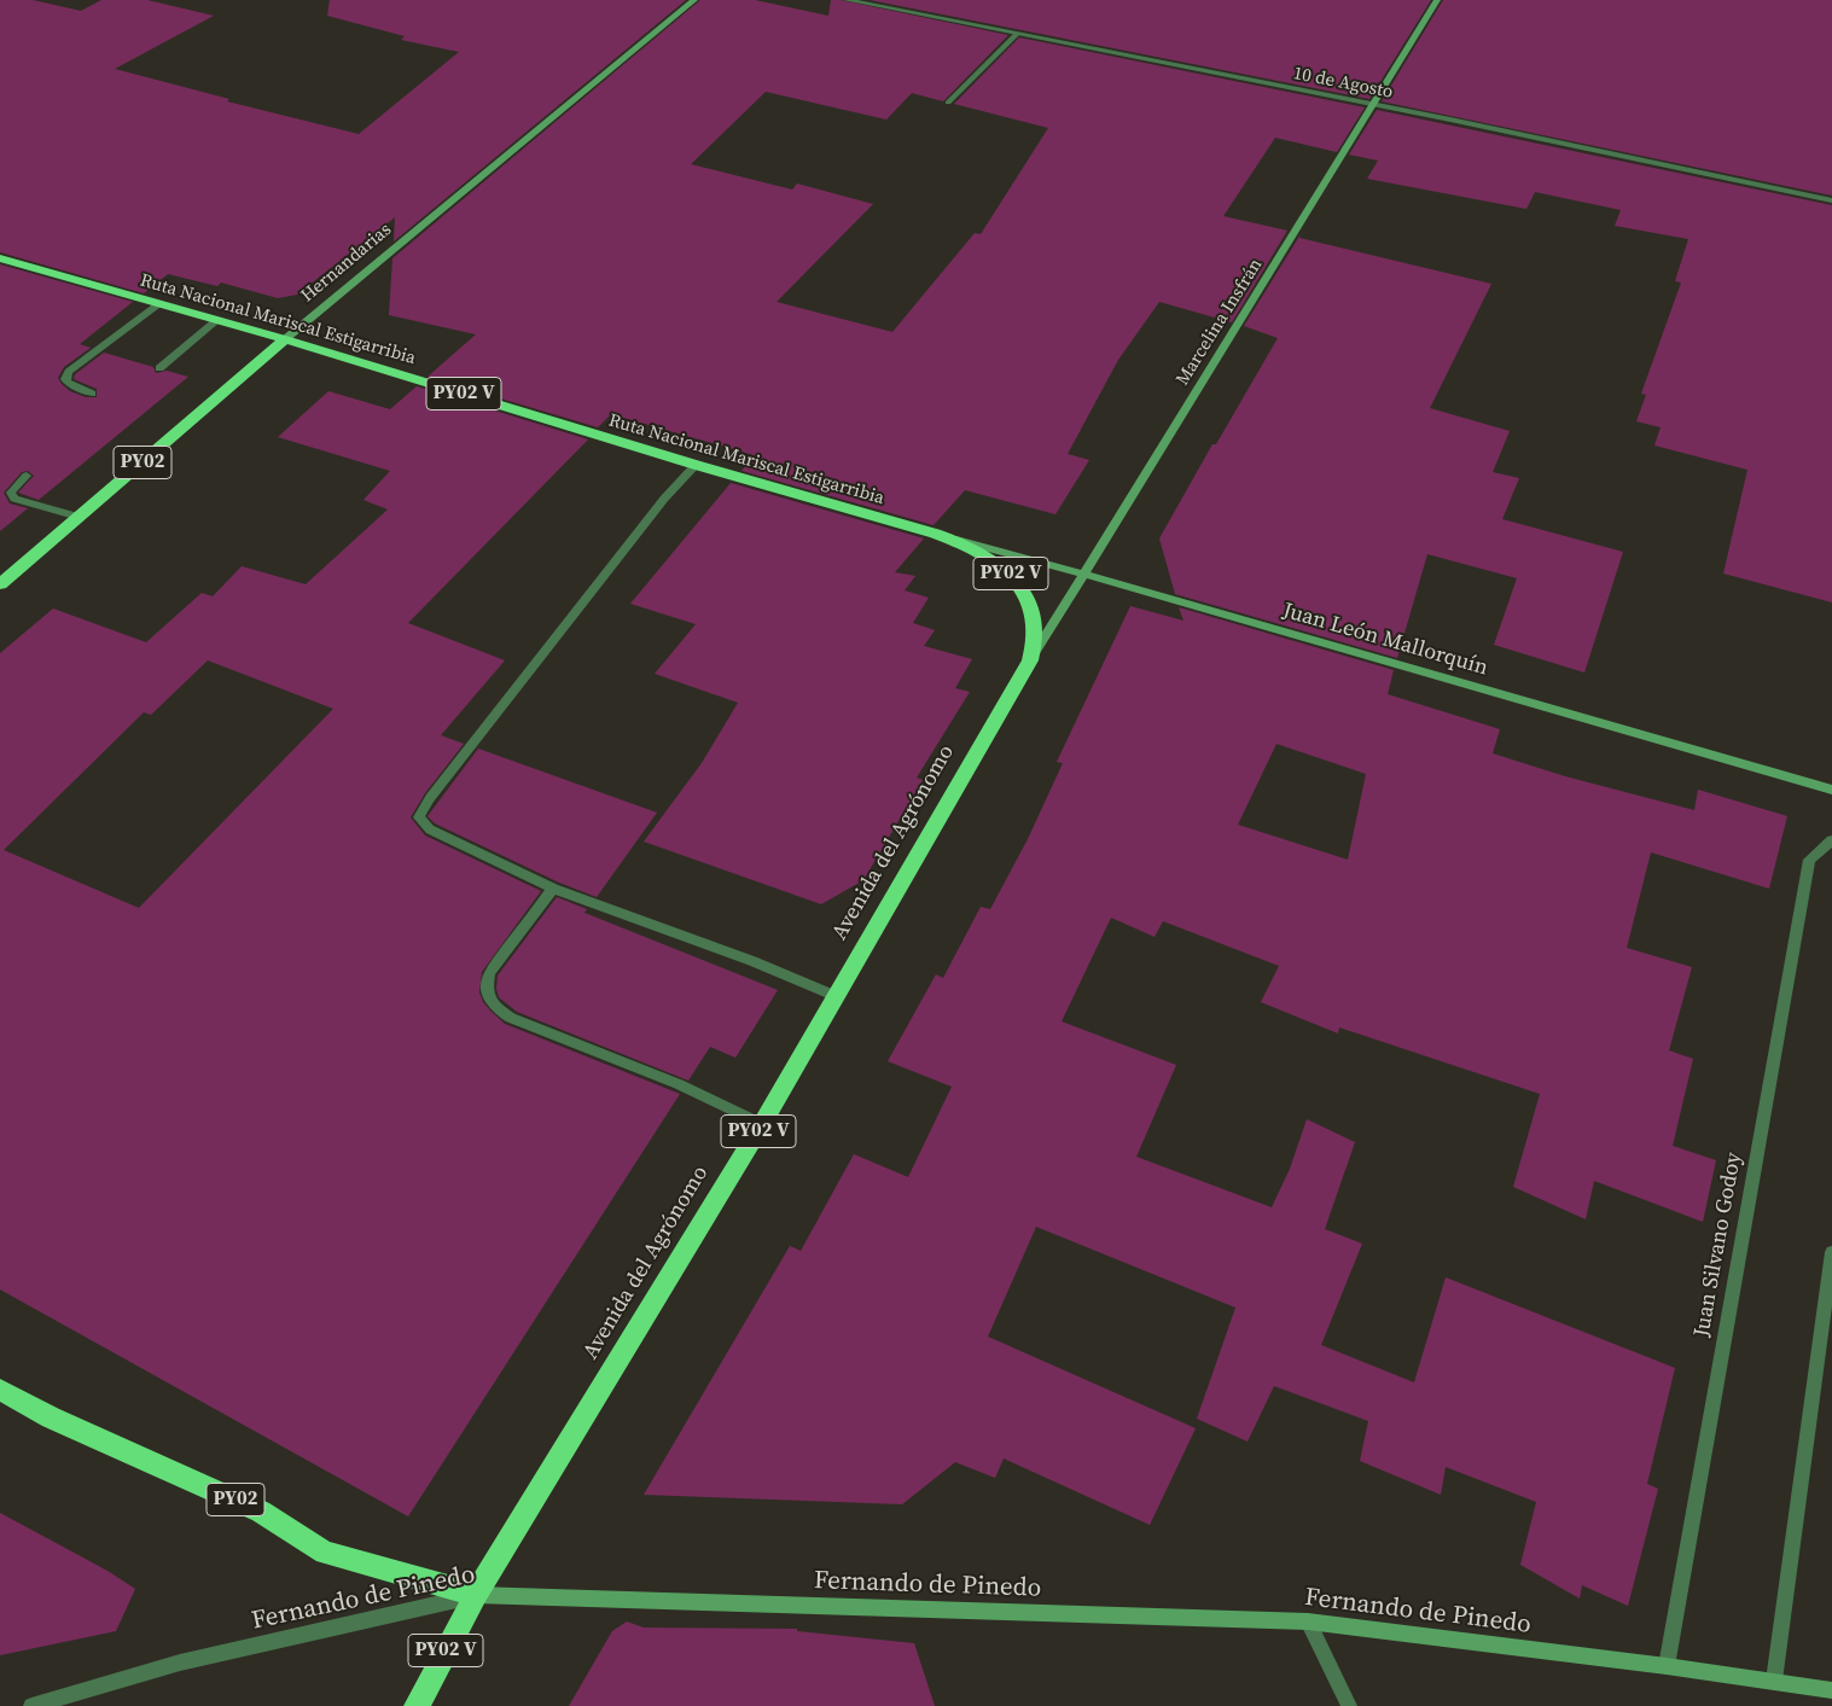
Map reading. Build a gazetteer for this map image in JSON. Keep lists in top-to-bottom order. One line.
{"streets":{"highway":["Hernandarias","Ruta Nacional Mariscal Estigarribia","PY02 V","PY02","Avenida del Agrónomo"],"main road":["Marcelina Insfrán","Juan León Mallorquín","Fernando de Pinedo"],"street":["10 de Agosto","Juan Silvano Godoy"]},"crossings":[["10 de Agosto","Marcelina Insfrán"],["Hernandarias","Ruta Nacional Mariscal Estigarribia"],["Ruta Nacional Mariscal Estigarribia","PY02 V"],["Ruta Nacional Mariscal Estigarribia","Juan León Mallorquín"],["Marcelina Insfrán","PY02 V"],["Marcelina Insfrán","Juan León Mallorquín"],["Marcelina Insfrán","Avenida del Agrónomo"],["PY02 V","Juan León Mallorquín"],["PY02 V","Avenida del Agrónomo"],["PY02","Avenida del Agrónomo"],["PY02","Fernando de Pinedo"],["Avenida del Agrónomo","Fernando de Pinedo"],["Juan Silvano Godoy","Fernando de Pinedo"]]}
